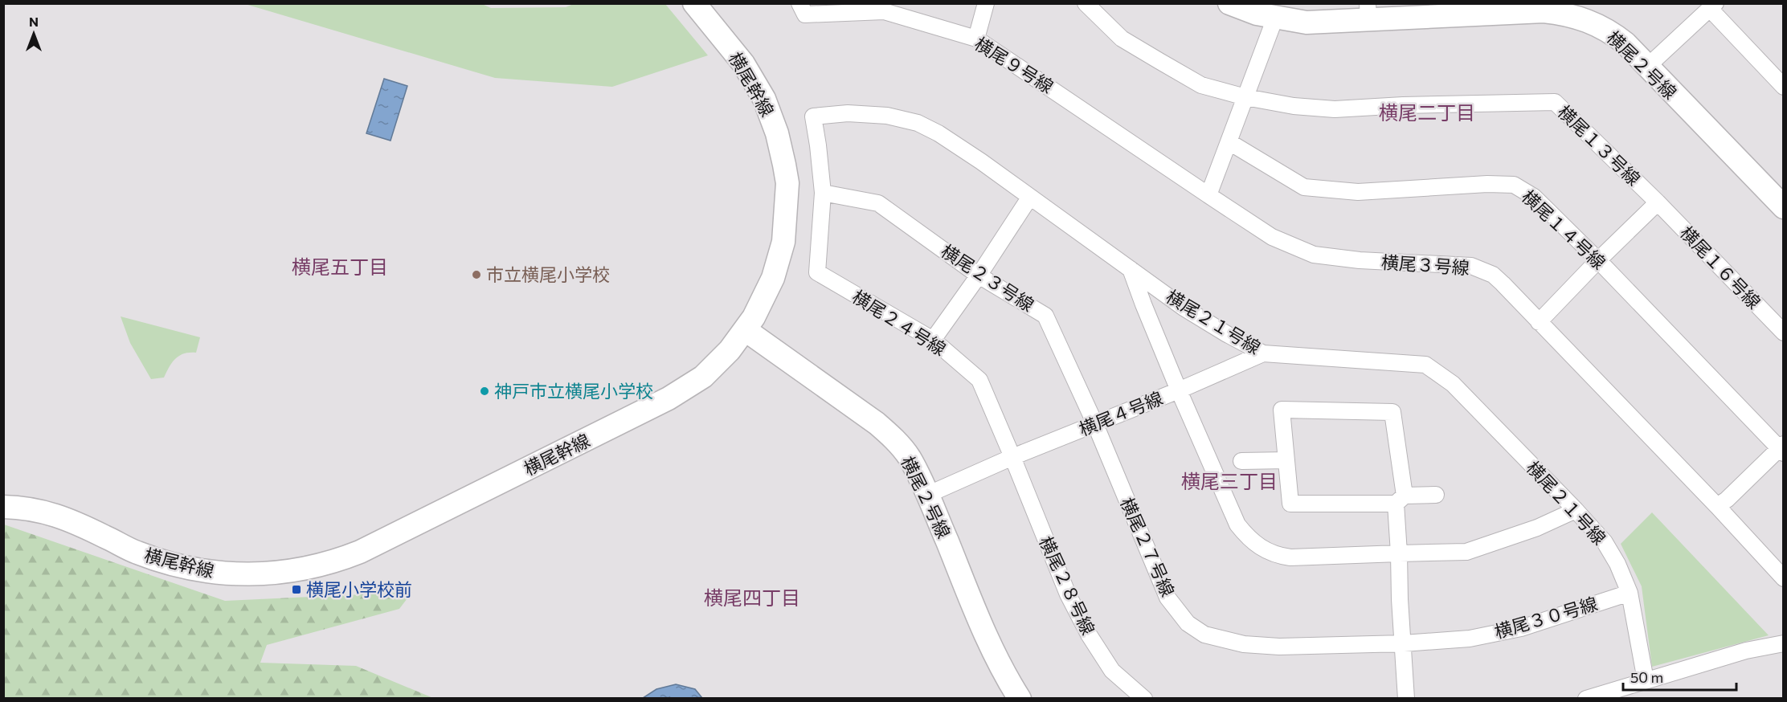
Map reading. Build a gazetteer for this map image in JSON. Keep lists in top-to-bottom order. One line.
{"streets":{"street":["横尾９号線","横尾２号線","横尾幹線","横尾１３号線","横尾１４号線","横尾３号線","横尾１６号線","横尾２３号線","横尾２１号線","横尾２４号線","横尾４号線","横尾２７号線","横尾２８号線","横尾３０号線"]},"crossings":[["横尾９号線","横尾３号線"],["横尾２号線","横尾幹線"],["横尾２号線","横尾４号線"],["横尾１３号線","横尾１６号線"],["横尾２３号線","横尾２１号線"],["横尾２３号線","横尾４号線"],["横尾２３号線","横尾２７号線"],["横尾２１号線","横尾２４号線"],["横尾２１号線","横尾４号線"],["横尾２１号線","横尾３０号線"],["横尾２４号線","横尾４号線"],["横尾２４号線","横尾２８号線"],["横尾４号線","横尾２７号線"],["横尾４号線","横尾２８号線"],["横尾２７号線","横尾３０号線"]],"districts":["横尾二丁目","横尾五丁目","横尾三丁目","横尾四丁目"],"places":{"other":["市立横尾小学校","神戸市立横尾小学校"],"transit":["横尾小学校前"]},"scale_bar":"50 m","north":"top"}
